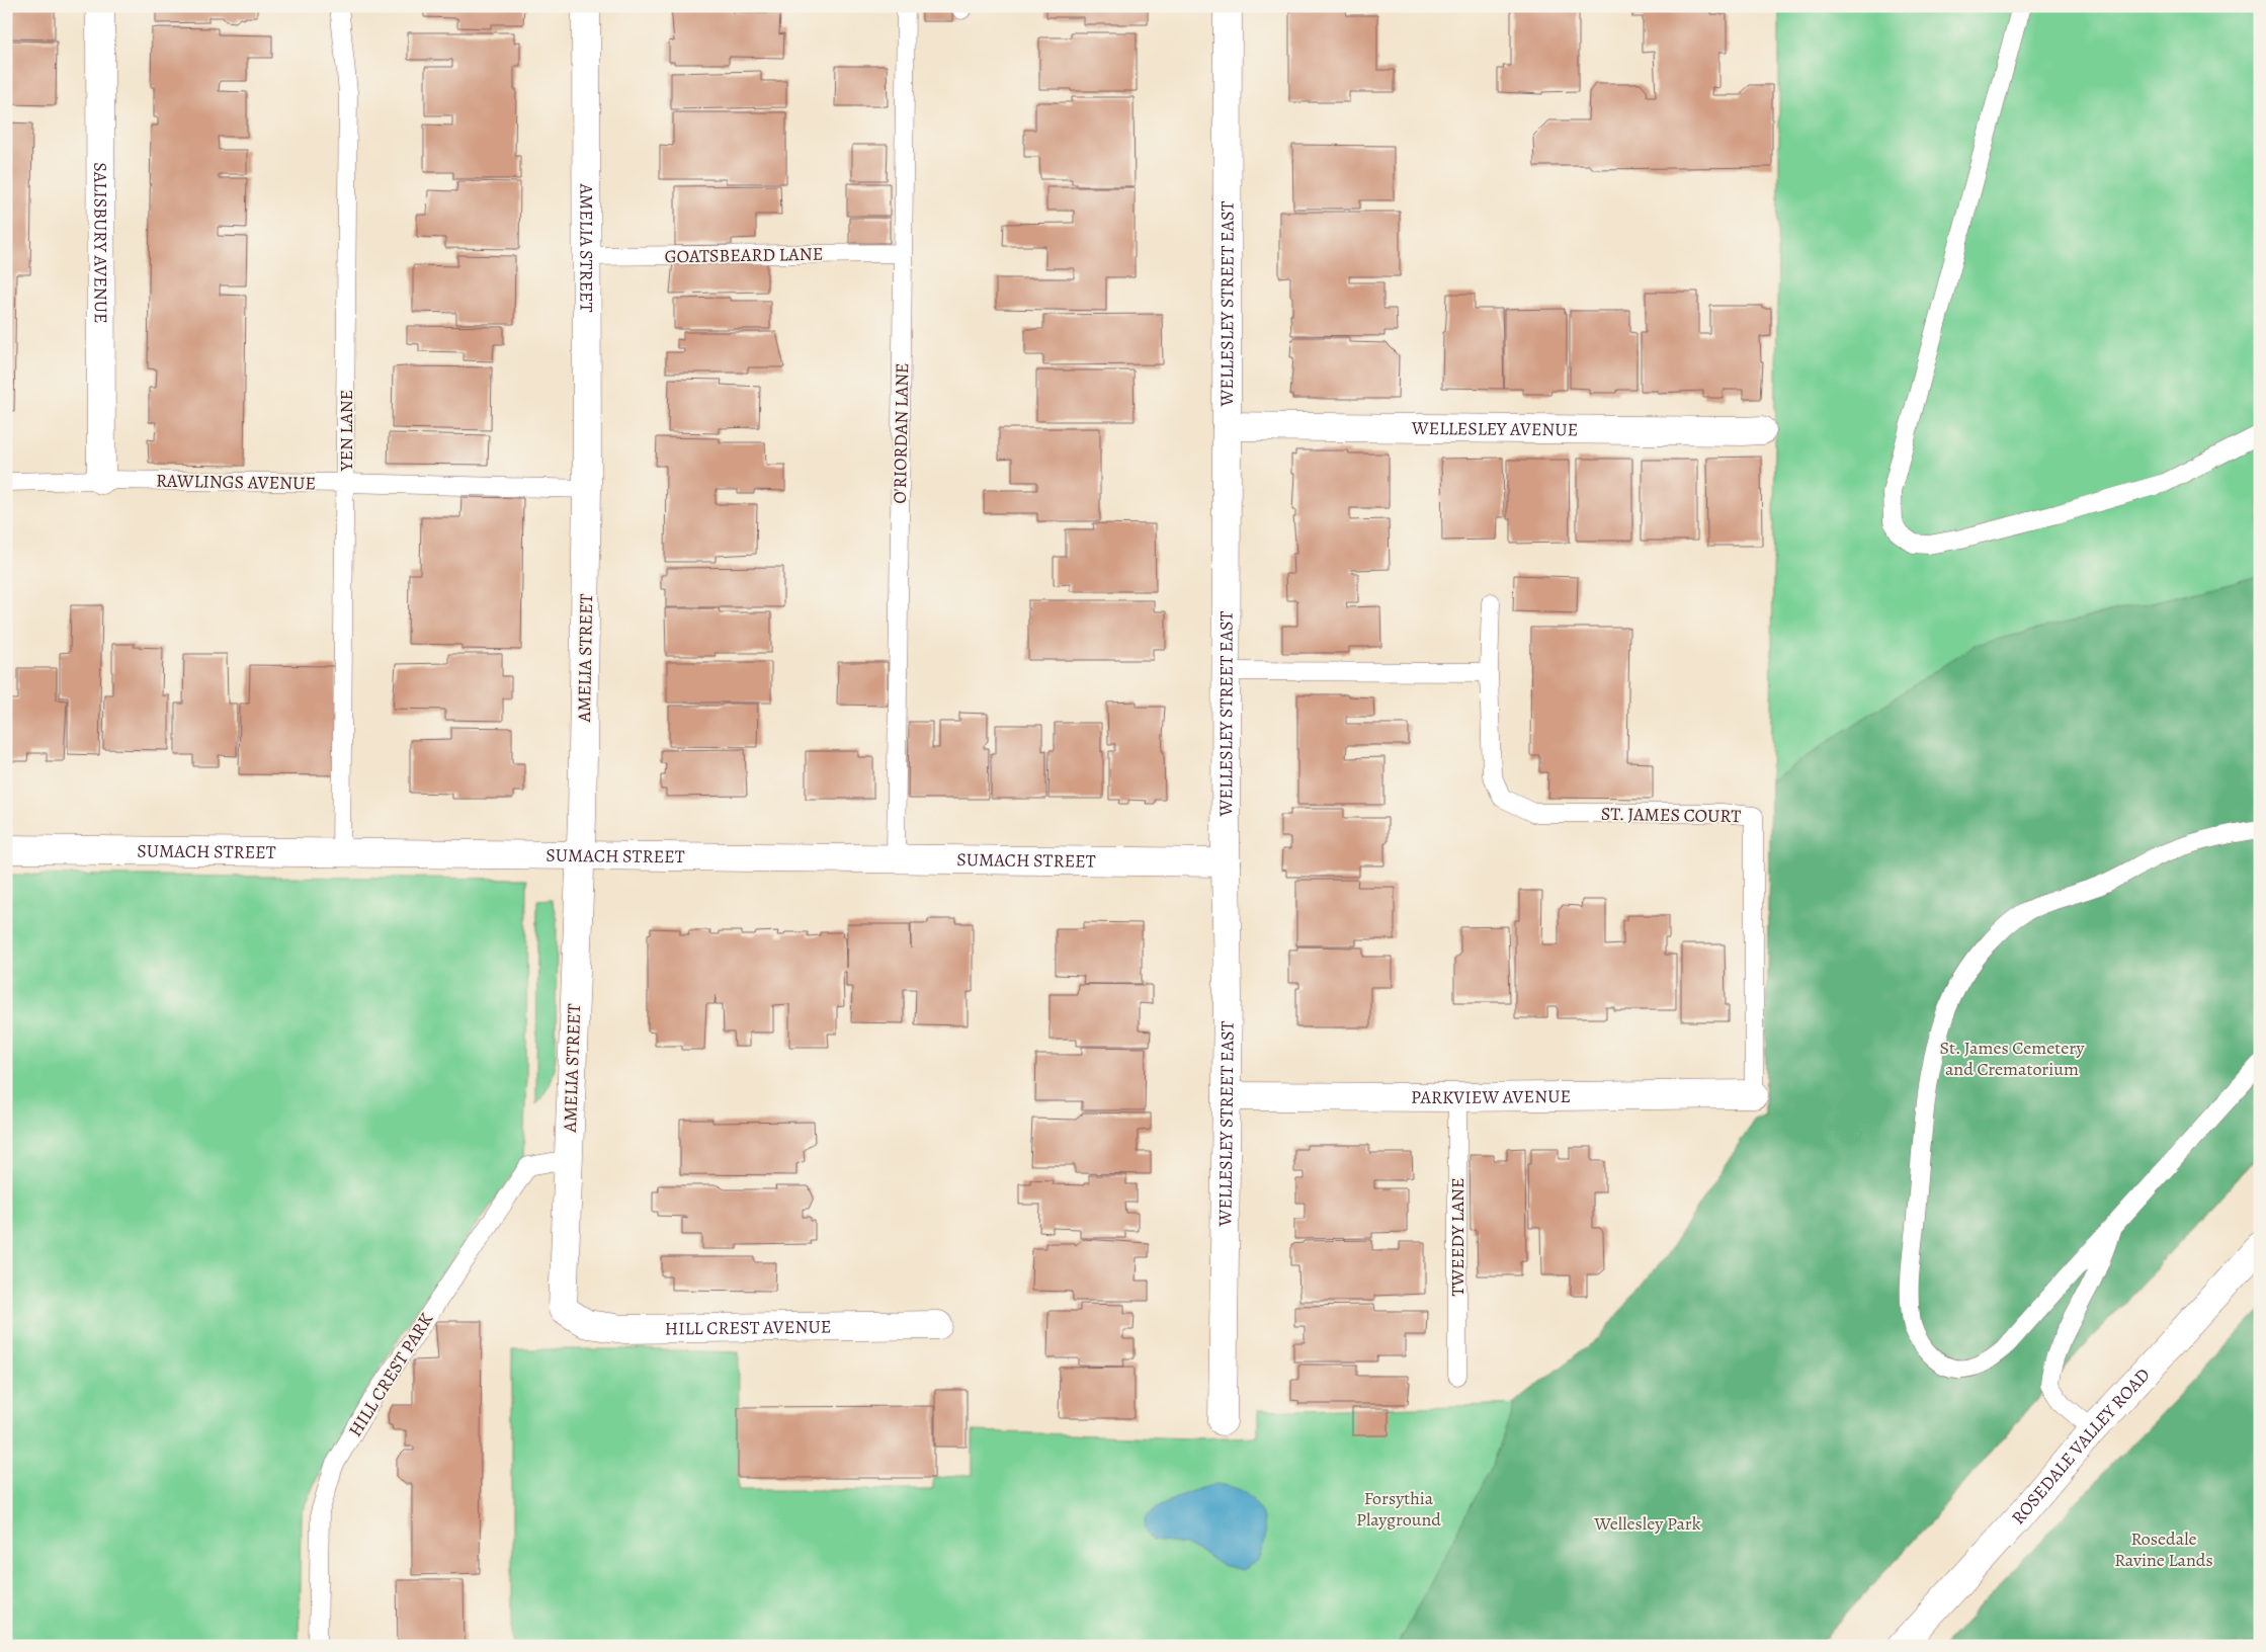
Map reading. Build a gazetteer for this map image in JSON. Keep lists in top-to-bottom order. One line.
{"streets":{"street":["SALISBURY AVENUE","AMELIA STREET","WELLESLEY STREET EAST","WELLESLEY AVENUE","SUMACH STREET","PARKVIEW AVENUE","HILL CREST AVENUE","ROSEDALE VALLEY ROAD"],"lane":["GOATSBEARD LANE","YEN LANE","O'RIORDAN LANE","RAWLINGS AVENUE","ST. JAMES COURT","TWEEDY LANE","HILL CREST PARK"]},"crossings":[["SALISBURY AVENUE","RAWLINGS AVENUE"],["AMELIA STREET","GOATSBEARD LANE"],["AMELIA STREET","RAWLINGS AVENUE"],["AMELIA STREET","SUMACH STREET"],["AMELIA STREET","HILL CREST AVENUE"],["AMELIA STREET","HILL CREST PARK"],["GOATSBEARD LANE","O'RIORDAN LANE"],["WELLESLEY STREET EAST","WELLESLEY AVENUE"],["WELLESLEY STREET EAST","SUMACH STREET"],["WELLESLEY STREET EAST","PARKVIEW AVENUE"],["YEN LANE","RAWLINGS AVENUE"],["YEN LANE","SUMACH STREET"],["O'RIORDAN LANE","SUMACH STREET"],["ST. JAMES COURT","PARKVIEW AVENUE"],["PARKVIEW AVENUE","TWEEDY LANE"]],"parks":["St. James Cemetery and Crematorium","Forsythia Playground","Wellesley Park","Rosedale Ravine Lands"]}
